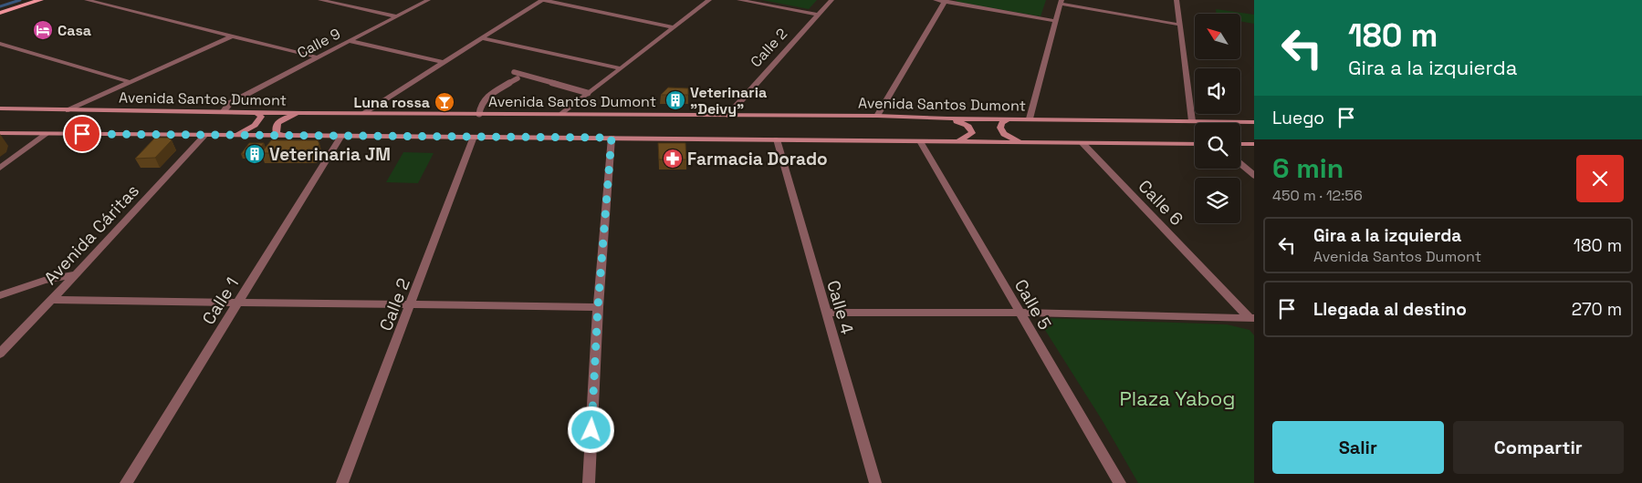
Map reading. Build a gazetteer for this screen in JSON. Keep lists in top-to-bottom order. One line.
{"streets":{"main road":["Avenida Santos Dumont"],"street":["Calle 9","Calle 2","Calle 6","Avenida Cáritas","Calle 1","Calle 5","Calle 4"]},"crossings":[["Calle 9","Avenida Santos Dumont"],["Calle 2","Avenida Santos Dumont"]],"parks":["Plaza Yabog"],"places":{"hotel":["Casa"],"building":["Veterinaria \"Deivy\"","Veterinaria JM"],"bar":["Luna rossa"],"pharmacy":["Farmacia Dorado"]},"north":"top left","page":{"turn":["180 m","Gira a la izquierda"],"then":"Luego","heading":["6 min","450 m · 12:56"],"list":[{"name":"Gira a la izquierda","note":"Avenida Santos Dumont","value":"180 m"},{"name":"Llegada al destino","value":"270 m"}],"buttons":["Salir","Compartir"]}}
